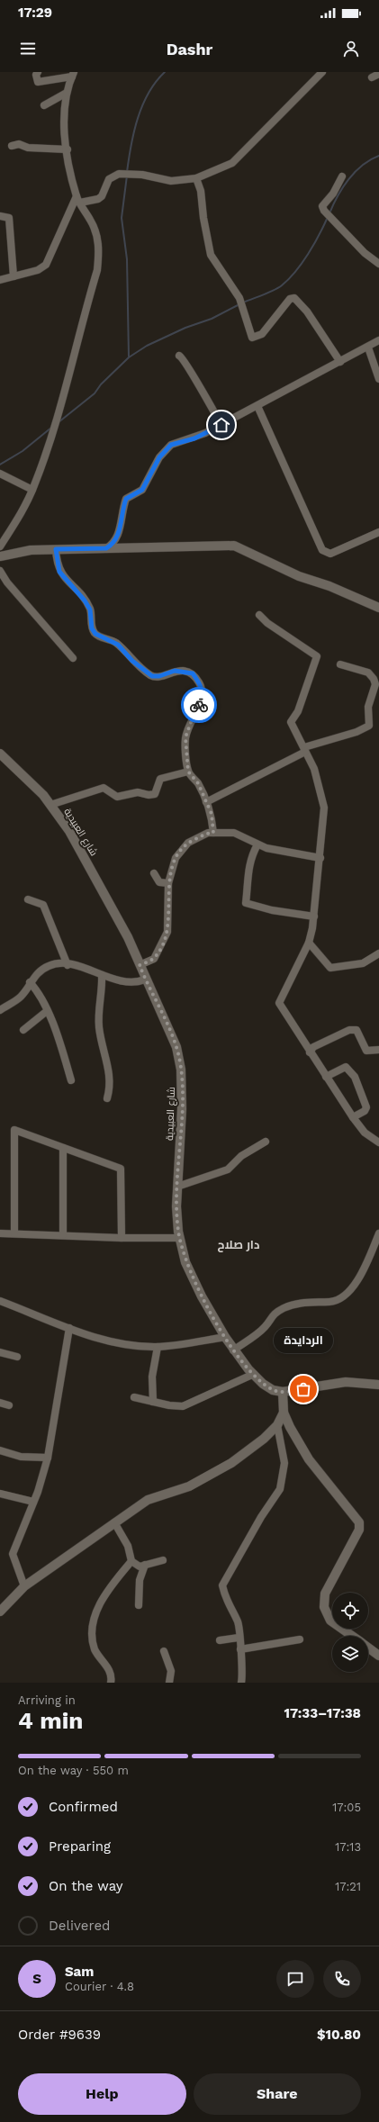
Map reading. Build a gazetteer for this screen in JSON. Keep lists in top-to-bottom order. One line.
{"streets":{"street":["شارع العبيدية"]},"districts":["دار صلاح"],"places":["الردايدة"],"page":{"status":"17:29","header":"Dashr","bubble":"الردايدة","heading":["4 min","Arriving in","17:33–17:38"],"panel":["Sam","Courier · 4.8","Order #9639","$10.80"],"bar":"On the way · 550 m","list":[["Confirmed","17:05"],["Preparing","17:13"],["On the way","17:21"],"Delivered"],"round":"S","buttons":["Help","Share"]}}
